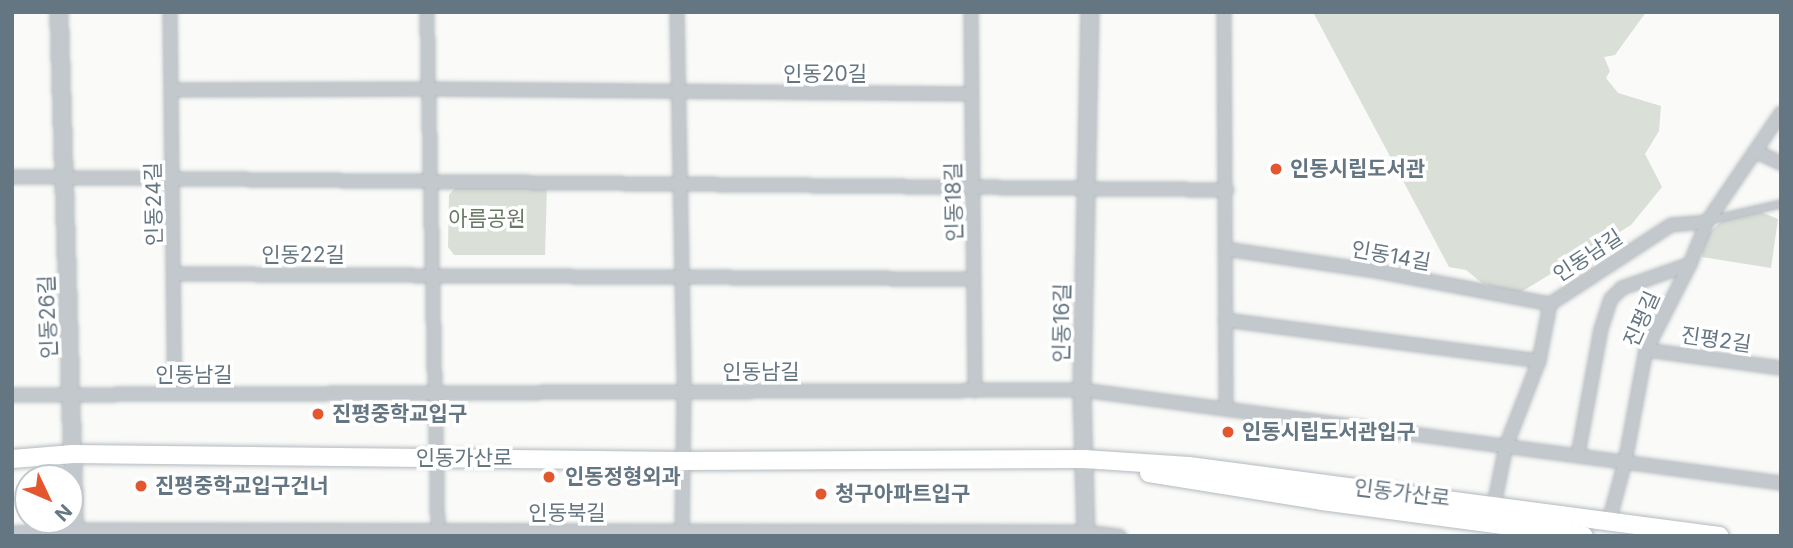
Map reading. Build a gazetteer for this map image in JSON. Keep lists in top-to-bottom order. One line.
{"streets":{"main road":["인동가산로"],"street":["인동20길","인동18길","인동24길","인동22길","인동14길","인동남길","인동26길","진평길","인동16길","진평2길","인동북길"]},"crossings":[["인동20길","인동18길"],["인동18길","인동남길"],["인동24길","인동22길"],["인동24길","인동남길"],["인동14길","인동남길"],["인동남길","인동26길"],["인동남길","진평길"],["인동남길","인동16길"],["인동26길","인동가산로"],["진평길","진평2길"],["진평길","인동가산로"],["인동16길","인동가산로"],["인동16길","인동북길"]],"parks":["아름공원"],"places":["인동시립도서관","진평중학교입구","인동시립도서관입구","인동정형외과","진평중학교입구건너","청구아파트입구"],"north":"bottom right"}
